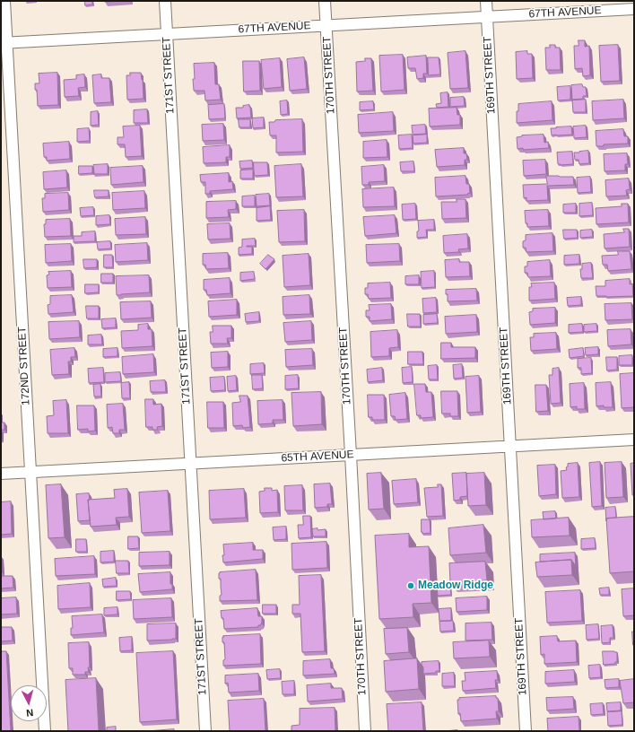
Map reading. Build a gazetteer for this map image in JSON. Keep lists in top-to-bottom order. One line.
{"streets":{"street":["67TH AVENUE","171ST STREET","170TH STREET","169TH STREET","172ND STREET","65TH AVENUE"]},"crossings":[["67TH AVENUE","171ST STREET"],["67TH AVENUE","170TH STREET"],["67TH AVENUE","169TH STREET"],["67TH AVENUE","172ND STREET"],["171ST STREET","65TH AVENUE"],["170TH STREET","65TH AVENUE"],["169TH STREET","65TH AVENUE"],["172ND STREET","65TH AVENUE"]],"places":["Meadow Ridge"],"north":"bottom"}
